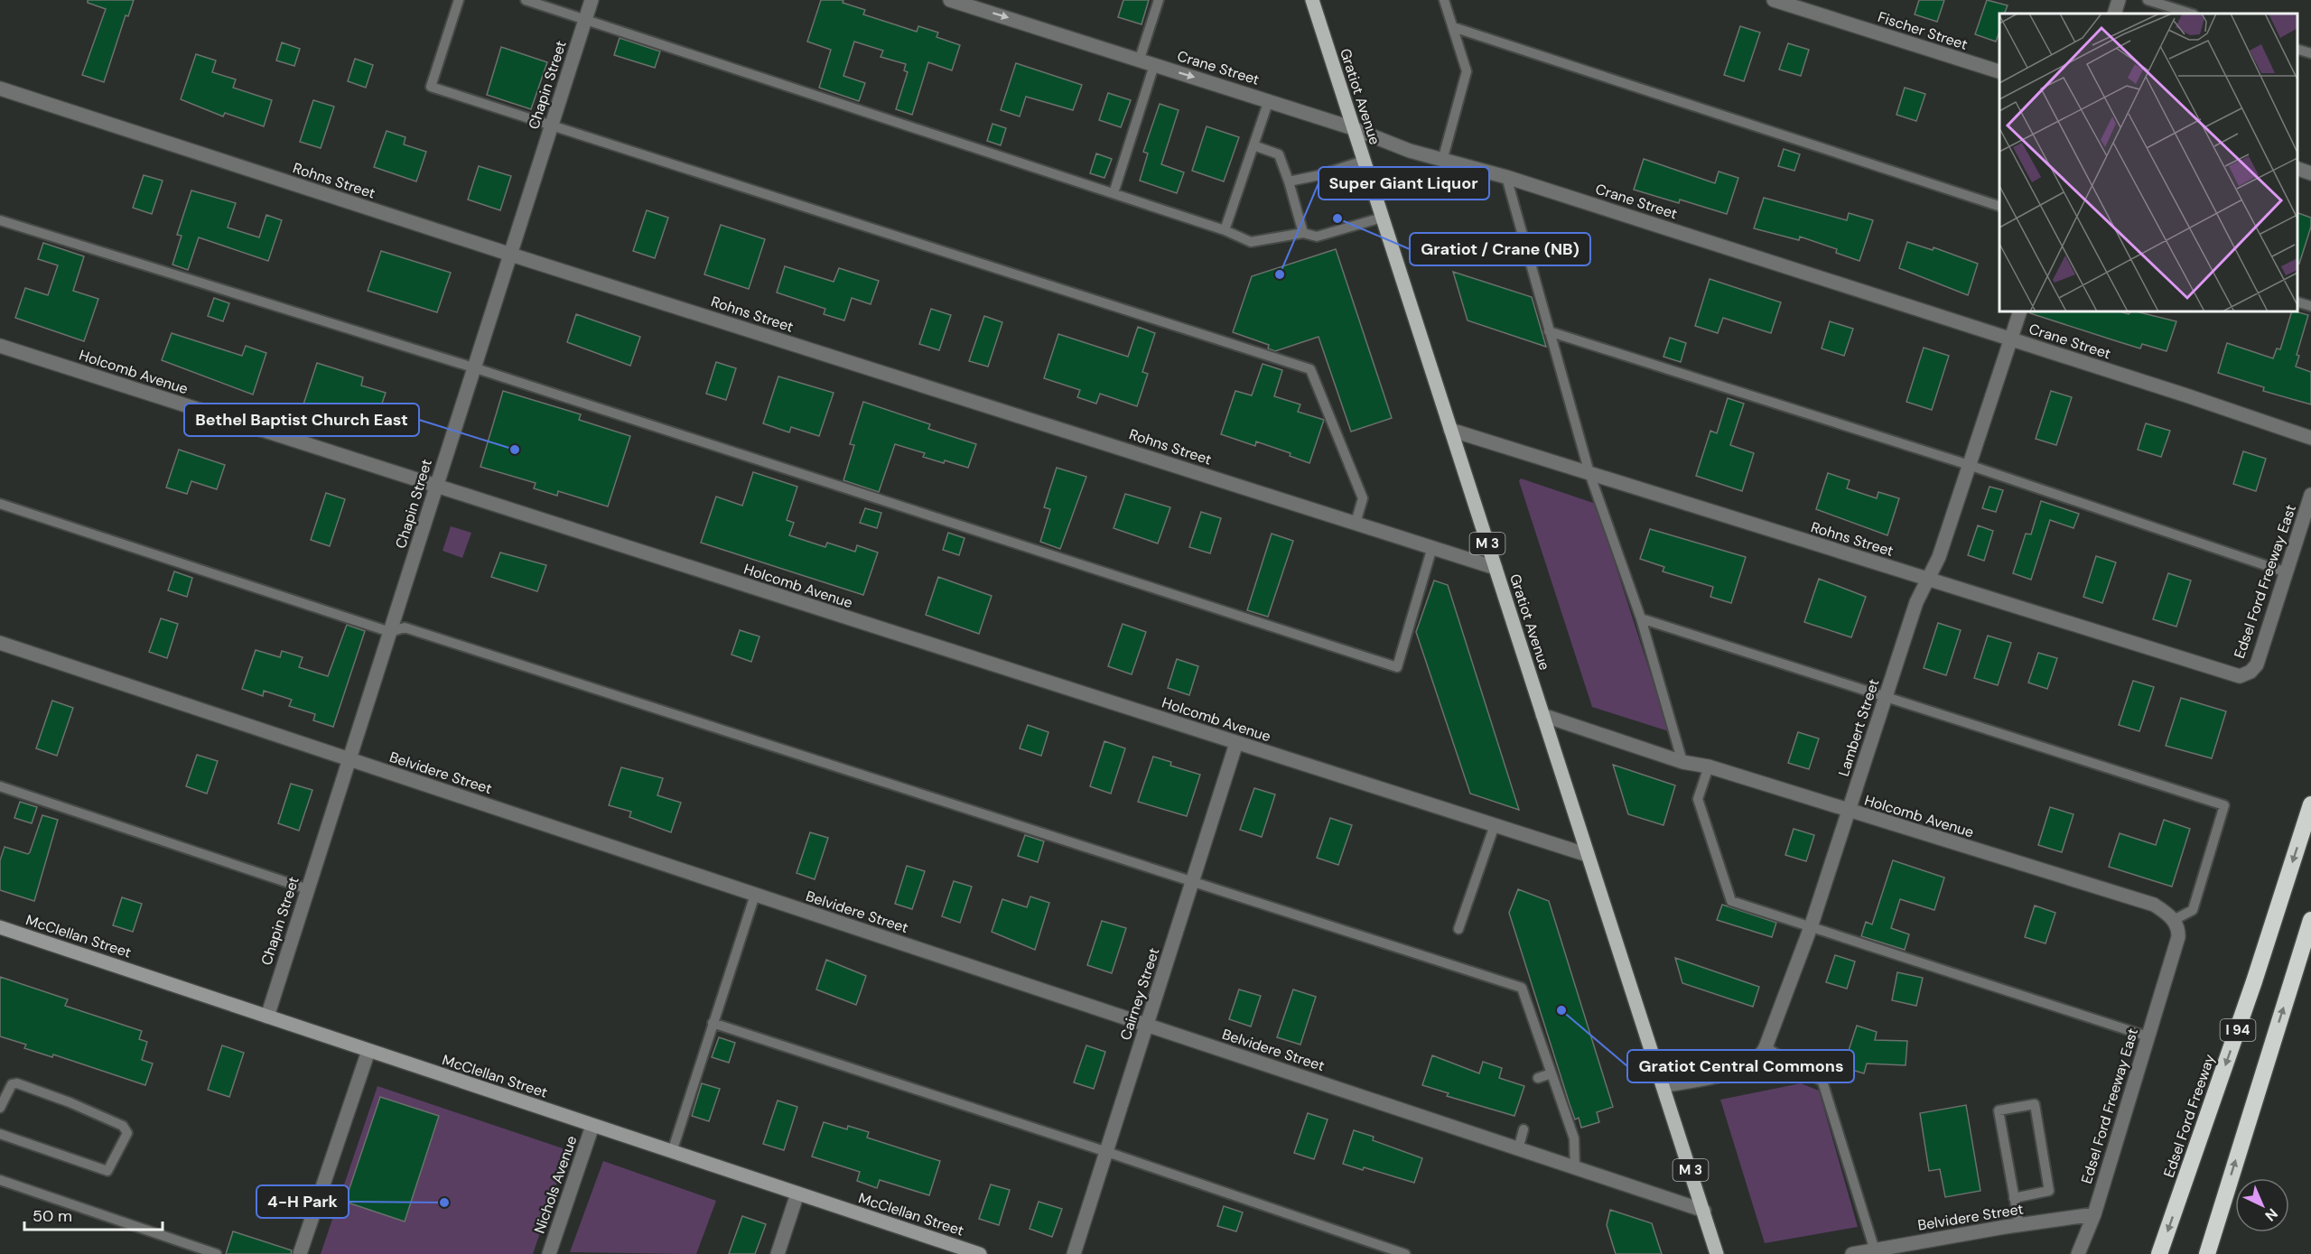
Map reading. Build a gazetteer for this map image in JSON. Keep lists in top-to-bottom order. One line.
{"streets":{"highway":["I 94","Edsel Ford Freeway"],"main road":["Gratiot Avenue","M 3"],"street":["Fischer Street","Crane Street","Chapin Street","Rohns Street","Holcomb Avenue","Edsel Ford Freeway East","Lambert Street","Belvidere Street","McClellan Street","Cairney Street","Nichols Avenue"]},"crossings":[["Crane Street","Gratiot Avenue"],["Crane Street","Lambert Street"],["Chapin Street","Rohns Street"],["Chapin Street","Holcomb Avenue"],["Chapin Street","Belvidere Street"],["Chapin Street","McClellan Street"],["Gratiot Avenue","Rohns Street"],["Gratiot Avenue","Holcomb Avenue"],["Gratiot Avenue","Lambert Street"],["Gratiot Avenue","Belvidere Street"],["Rohns Street","Edsel Ford Freeway East"],["Rohns Street","Lambert Street"],["Holcomb Avenue","Edsel Ford Freeway East"],["Holcomb Avenue","Lambert Street"],["Holcomb Avenue","Cairney Street"],["Edsel Ford Freeway East","Belvidere Street"],["Belvidere Street","Cairney Street"],["McClellan Street","Nichols Avenue"]],"places":["Gratiot / Crane (NB)","Super Giant Liquor","Bethel Baptist Church East","Gratiot Central Commons","4-H Park"],"scale_bar":"50 m","north":"bottom right"}
